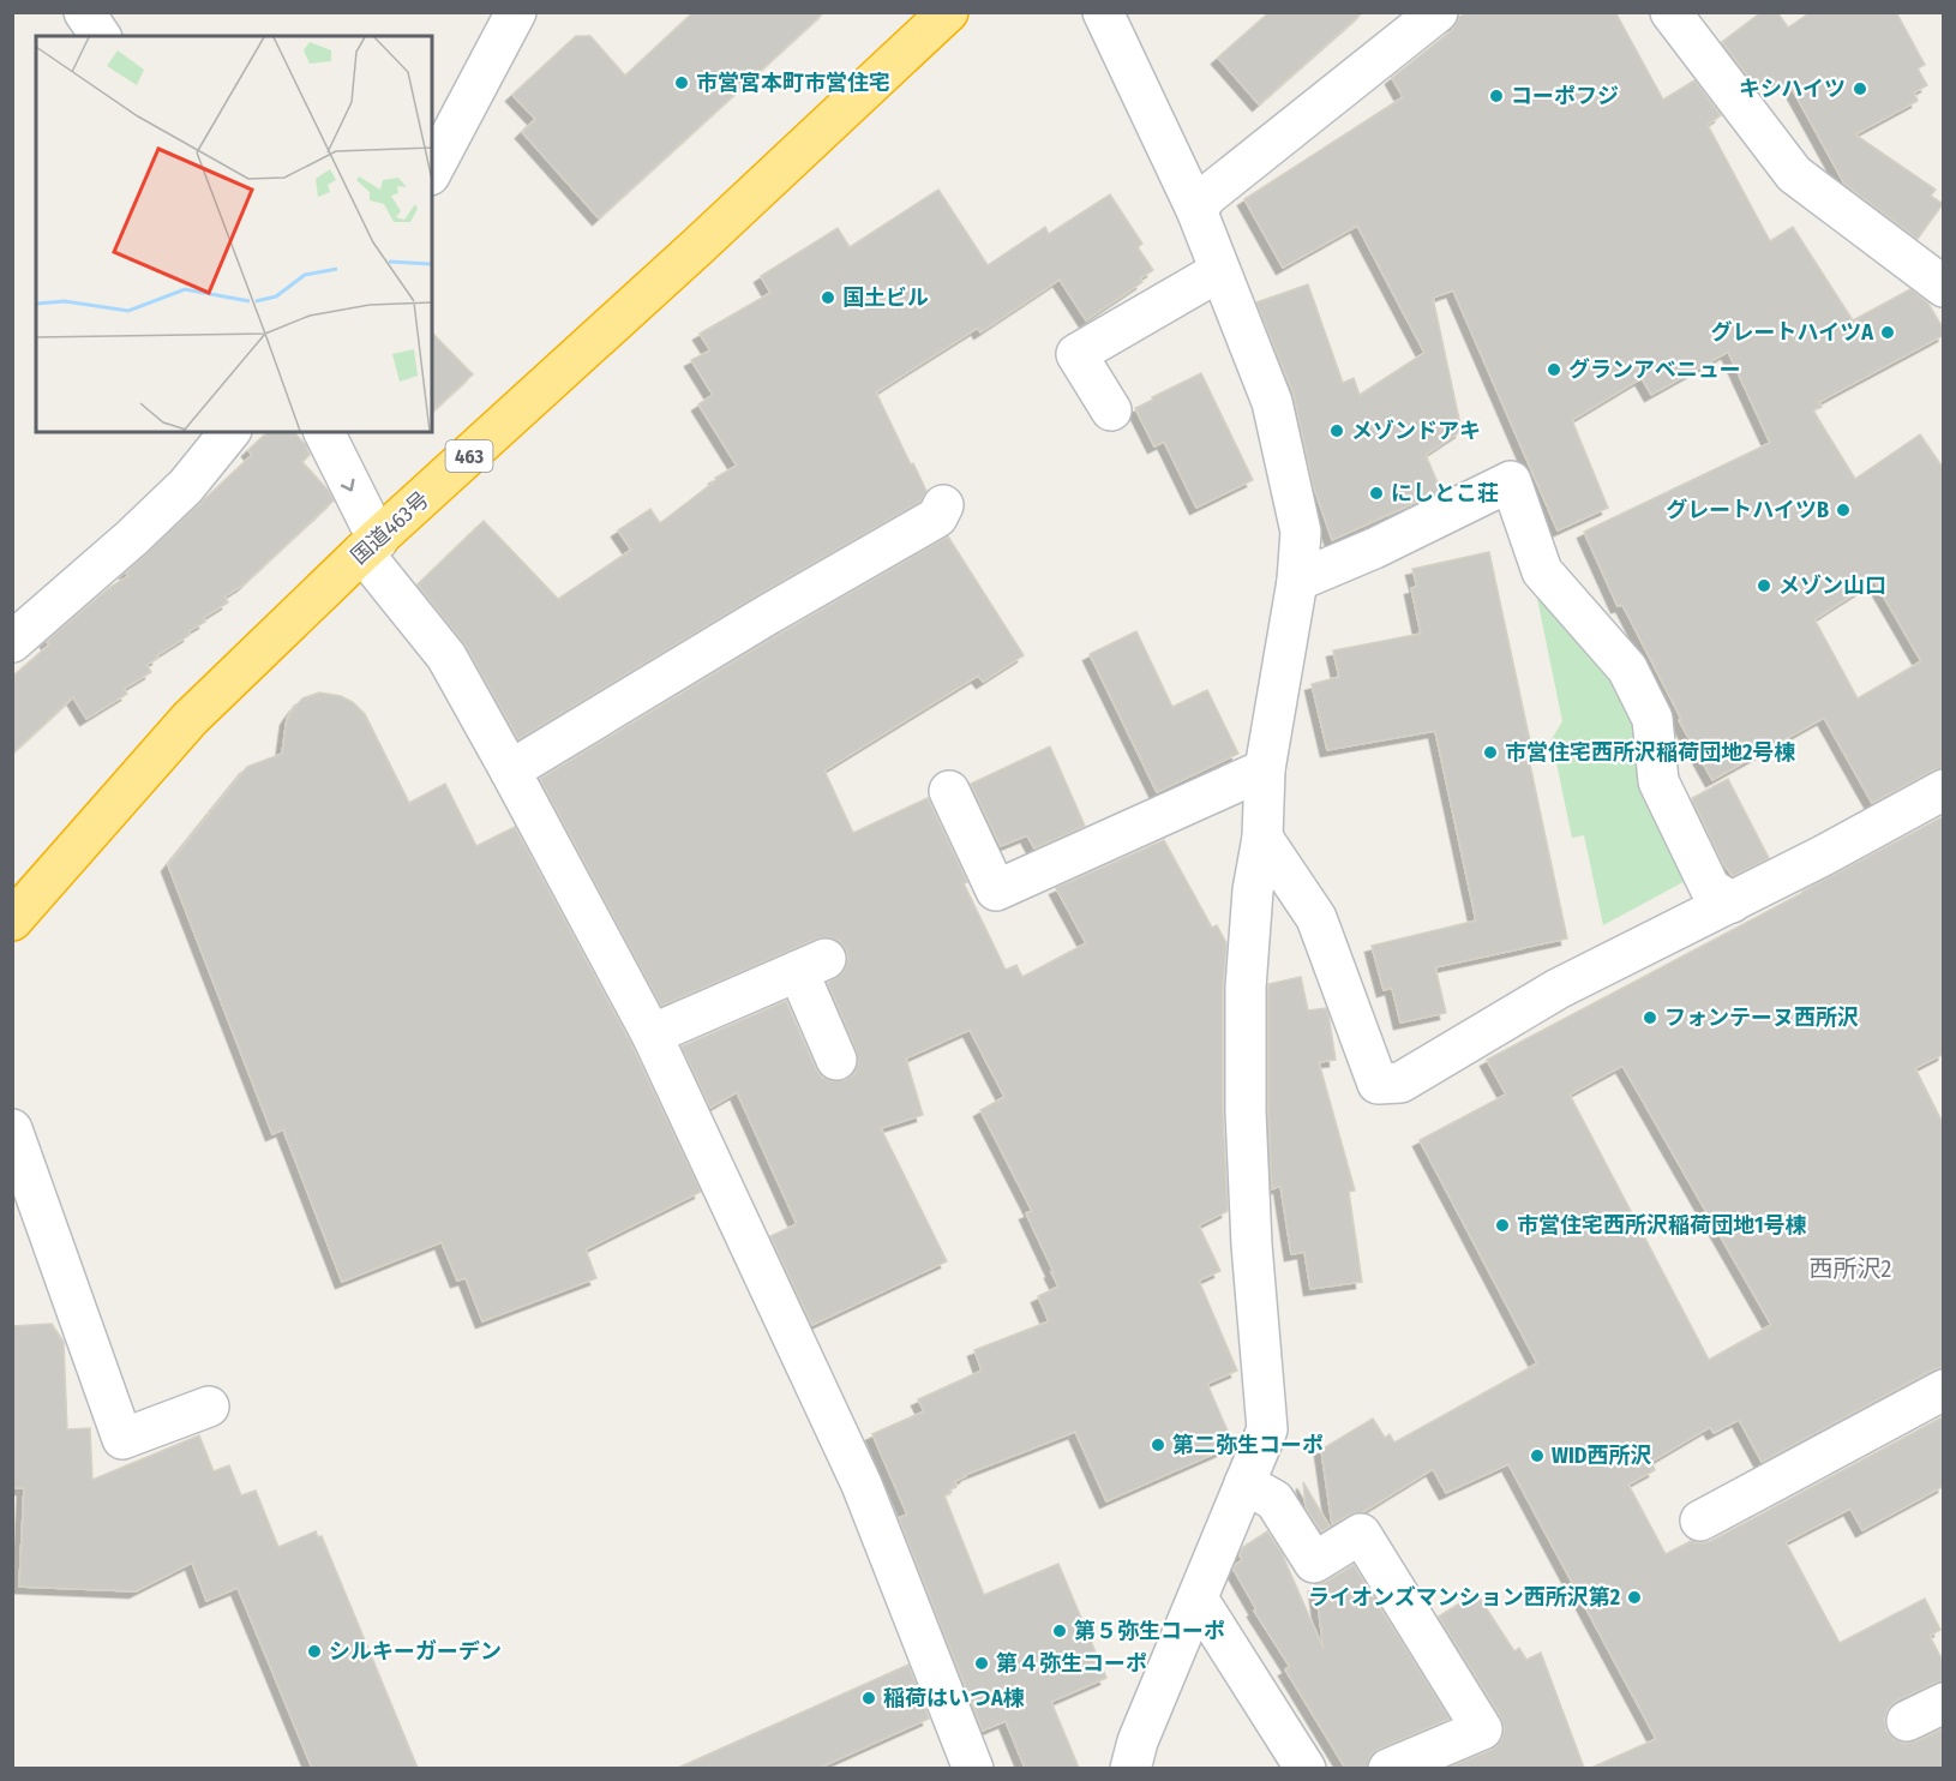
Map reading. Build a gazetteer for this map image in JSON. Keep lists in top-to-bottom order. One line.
{"streets":{"highway":["463","国道463号"]},"districts":["西所沢2"],"places":["市営宮本町市営住宅","キシハイツ","コーポフジ","国土ビル","グレートハイツA","グランアベニュー","メゾンドアキ","にしとこ荘","グレートハイツB","メゾン山口","市営住宅西所沢稲荷団地2号棟","フォンテーヌ西所沢","市営住宅西所沢稲荷団地1号棟","第二弥生コーポ","WID西所沢","ライオンズマンション西所沢第2","第５弥生コーポ","シルキーガーデン","第４弥生コーポ","稲荷はいつA棟"]}
